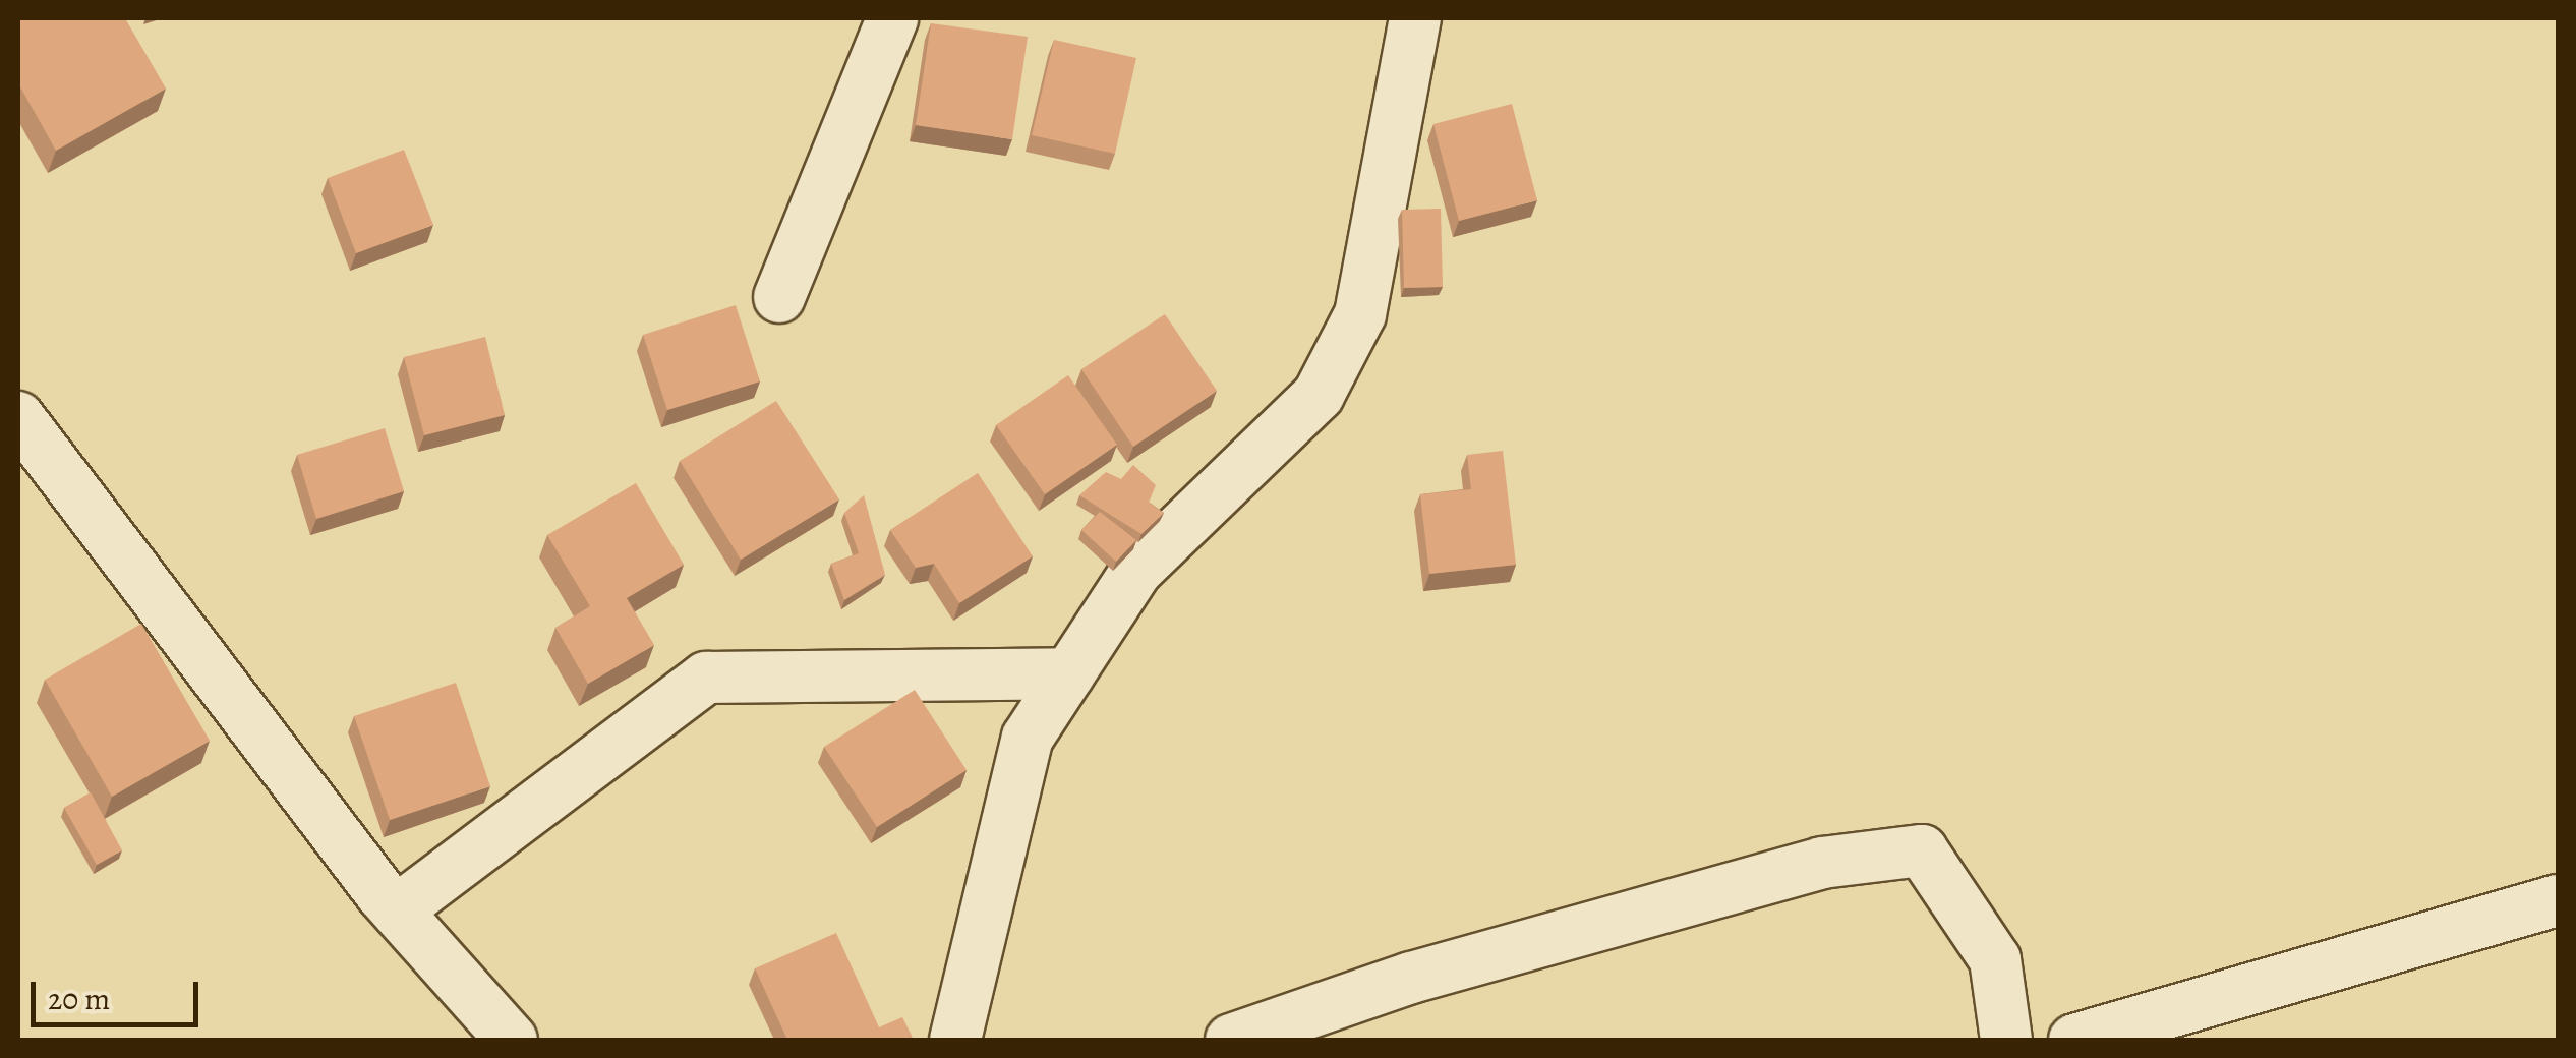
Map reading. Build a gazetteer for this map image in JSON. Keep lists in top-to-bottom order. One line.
{"scale_bar":"20 m"}
